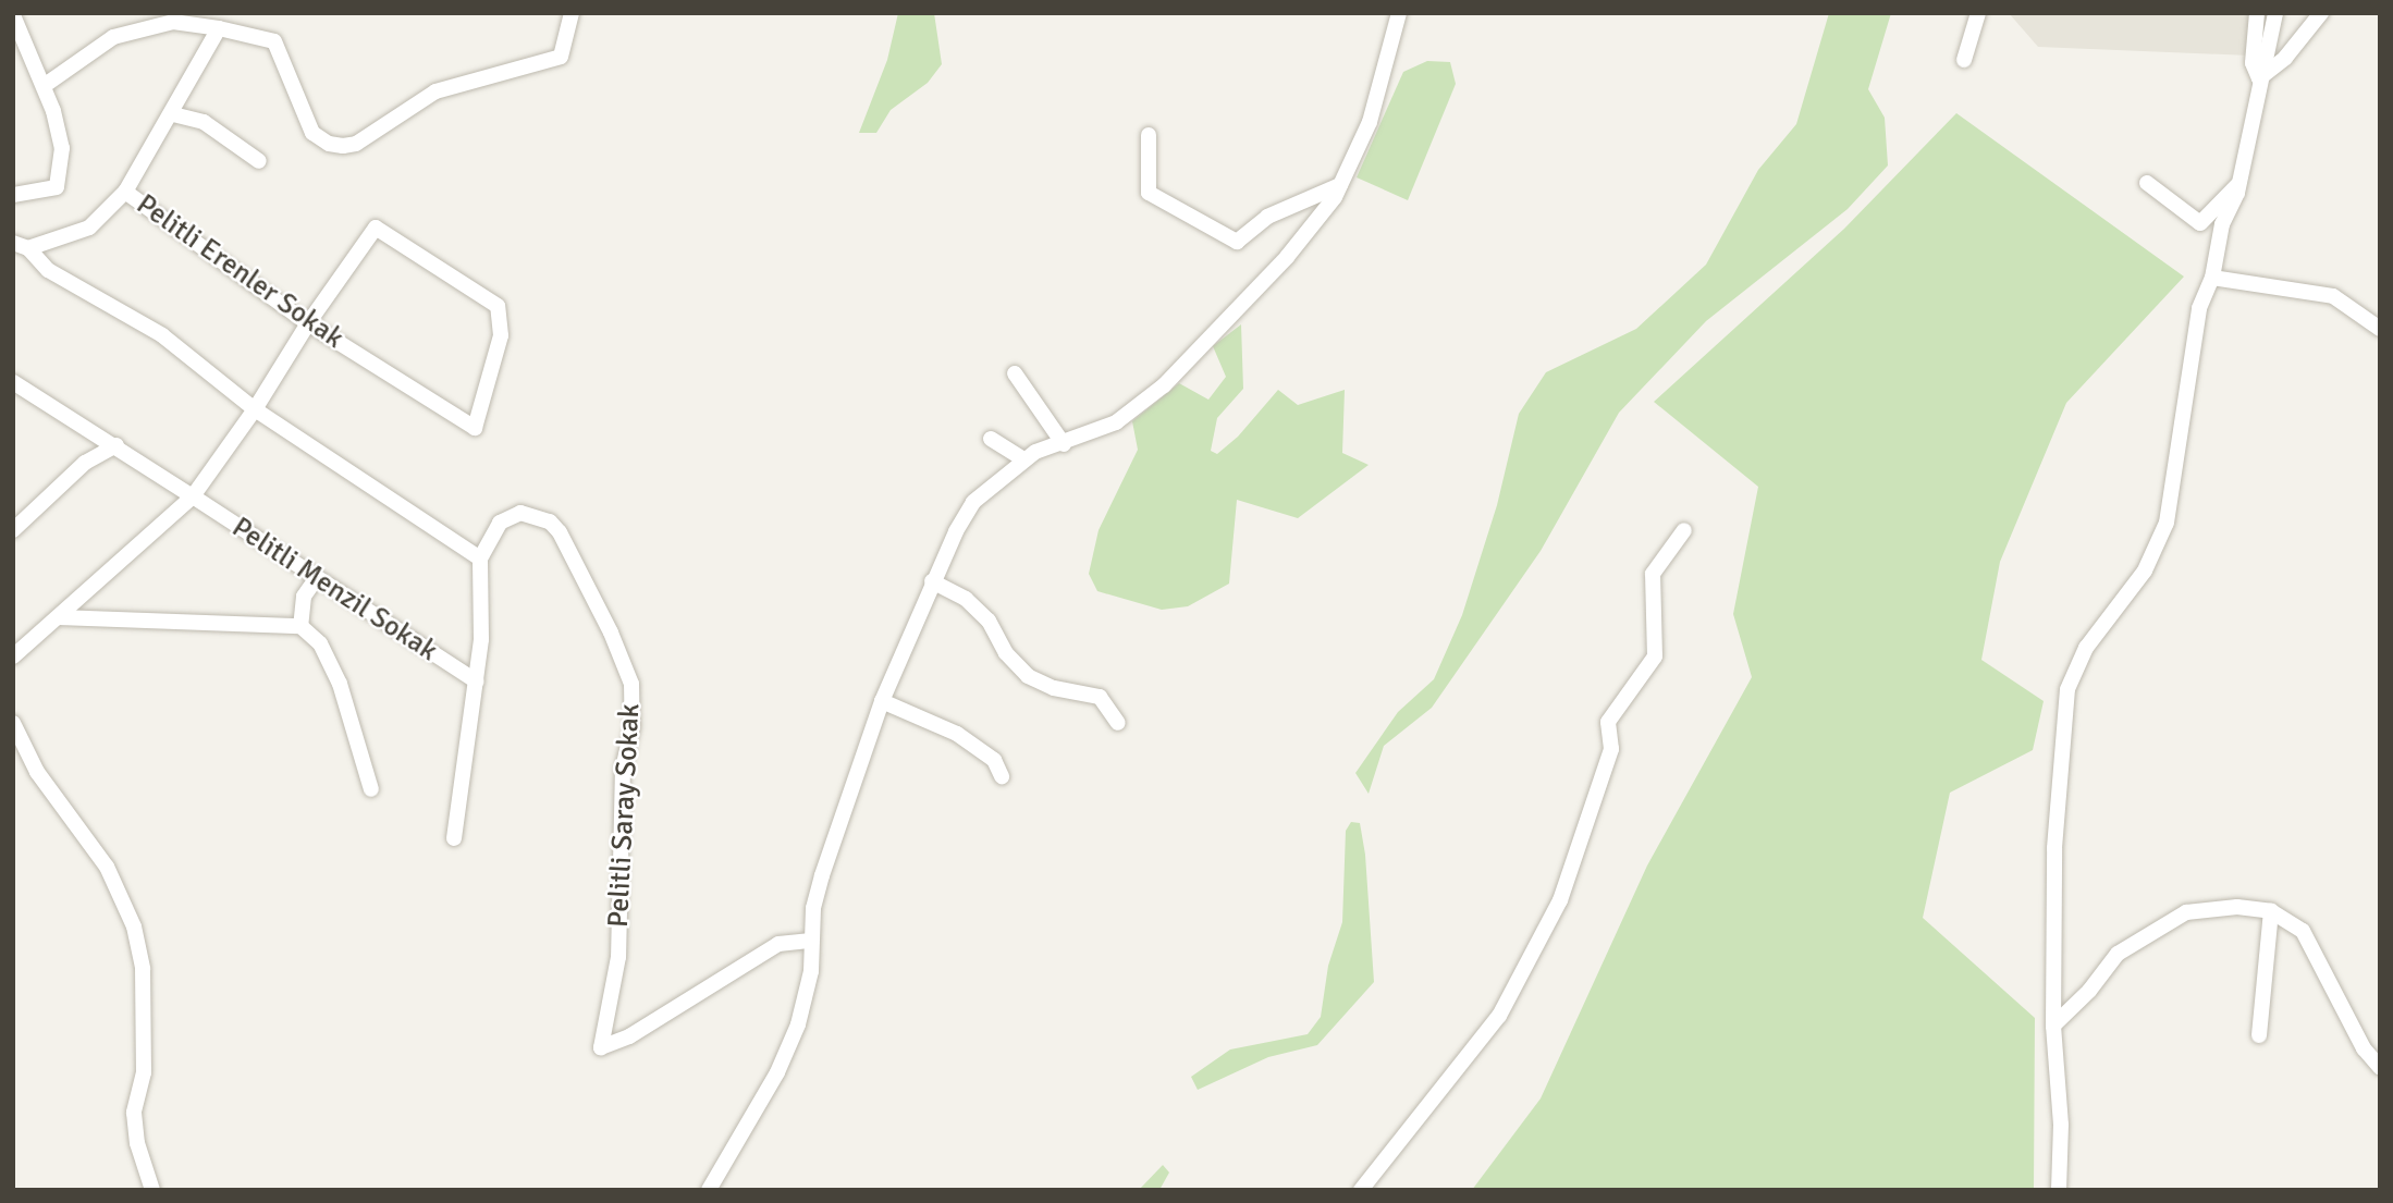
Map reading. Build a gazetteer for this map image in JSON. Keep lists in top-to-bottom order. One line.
{"streets":{"street":["Pelitli Erenler Sokak","Pelitli Menzil Sokak","Pelitli Saray Sokak"]}}
